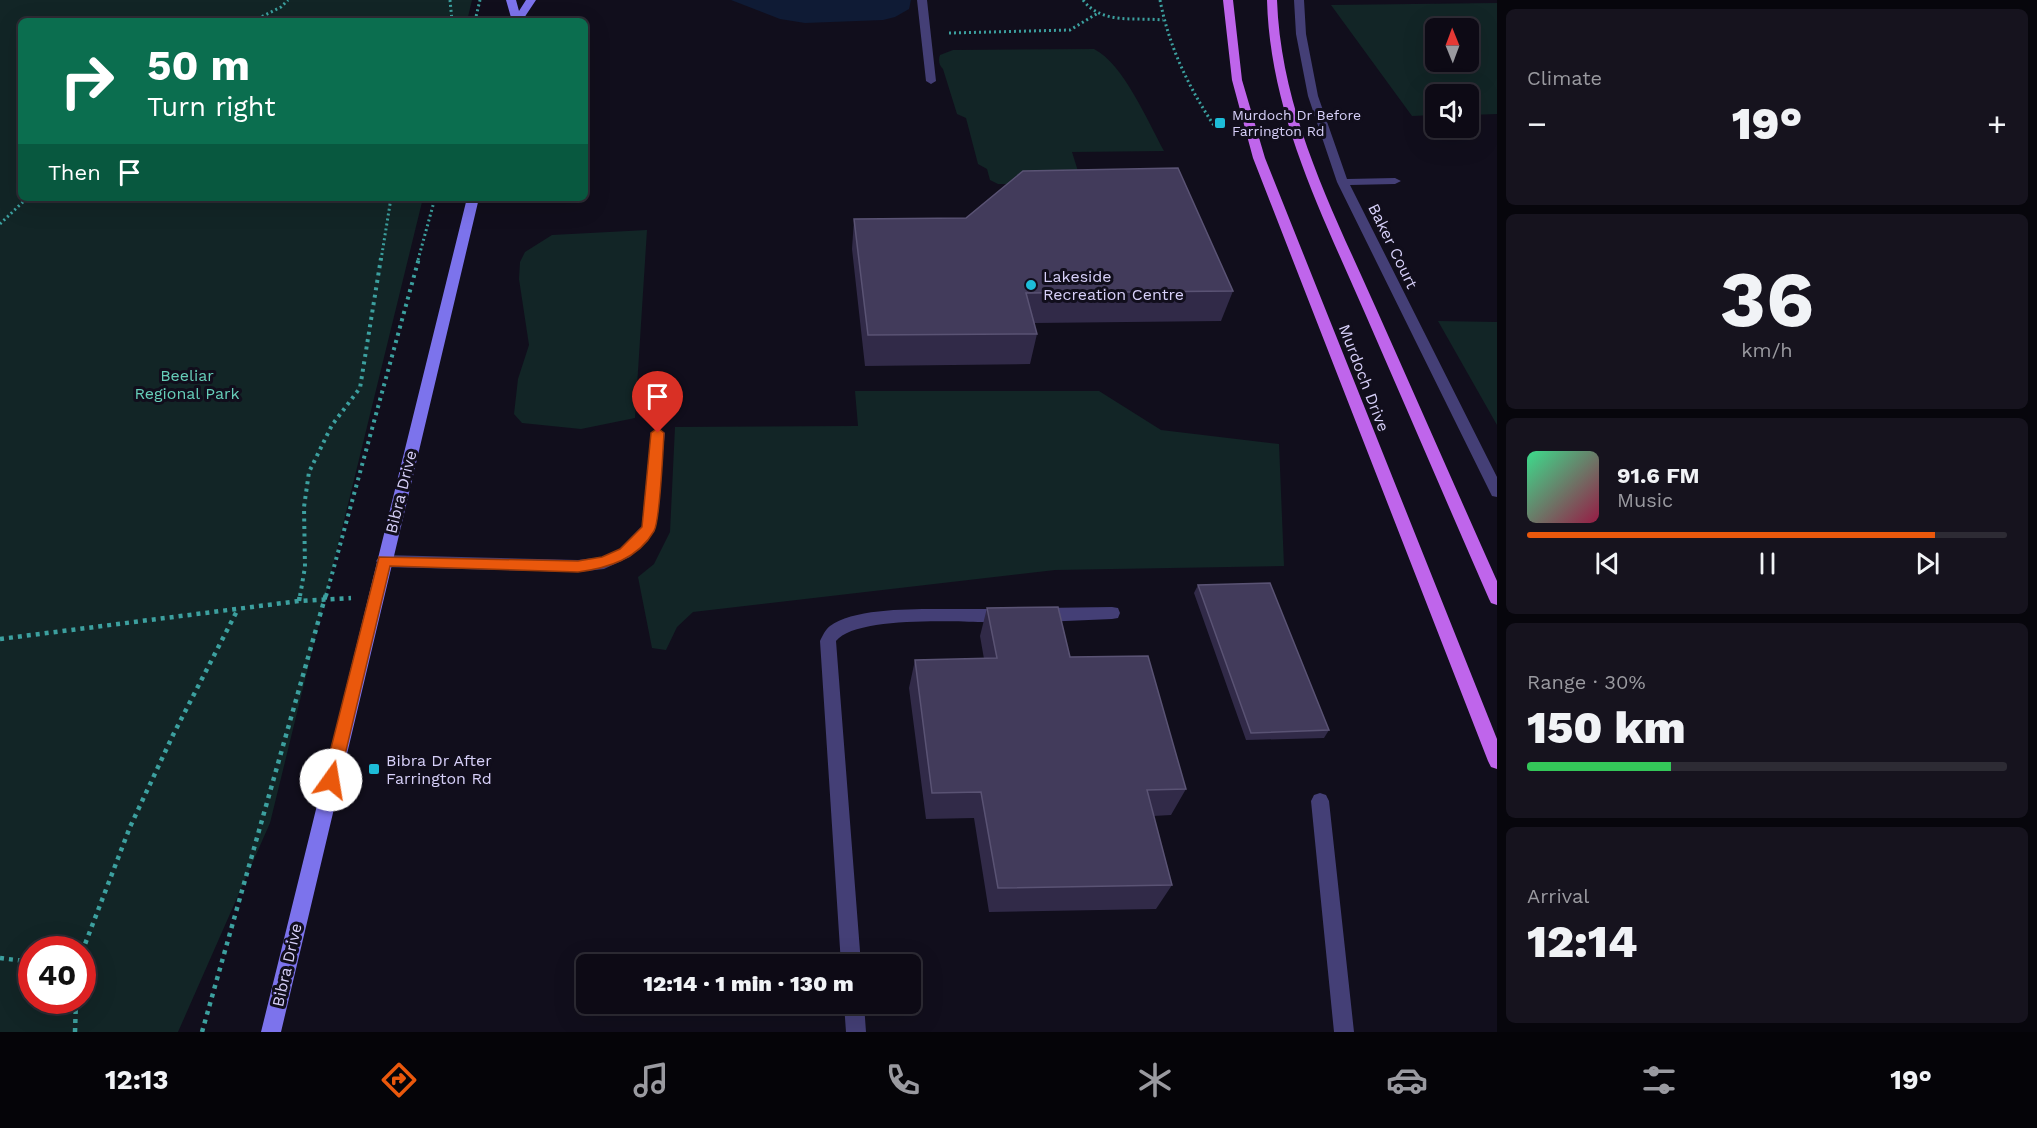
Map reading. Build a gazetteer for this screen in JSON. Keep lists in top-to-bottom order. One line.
{"streets":{"main road":["Murdoch Drive"],"street":["Bibra Drive"],"lane":["Baker Court"]},"parks":["Beeliar Regional Park"],"places":{"transit":["Murdoch Dr Before Farrington Rd","Bibra Dr After Farrington Rd"],"other":["Lakeside Recreation Centre"]},"north":"top","page":{"tile":["Climate",["36","km/h"],["Range · 30%","150 km"],["Arrival","12:14"]],"turn":["50 m","Turn right"],"heat":["−","19°","+"],"then":"Then","song":["91.6 FM","Music"],"limit":"40","trip":"12:14 · 1 min · 130 m","tabs":["12:13","19°"]}}
